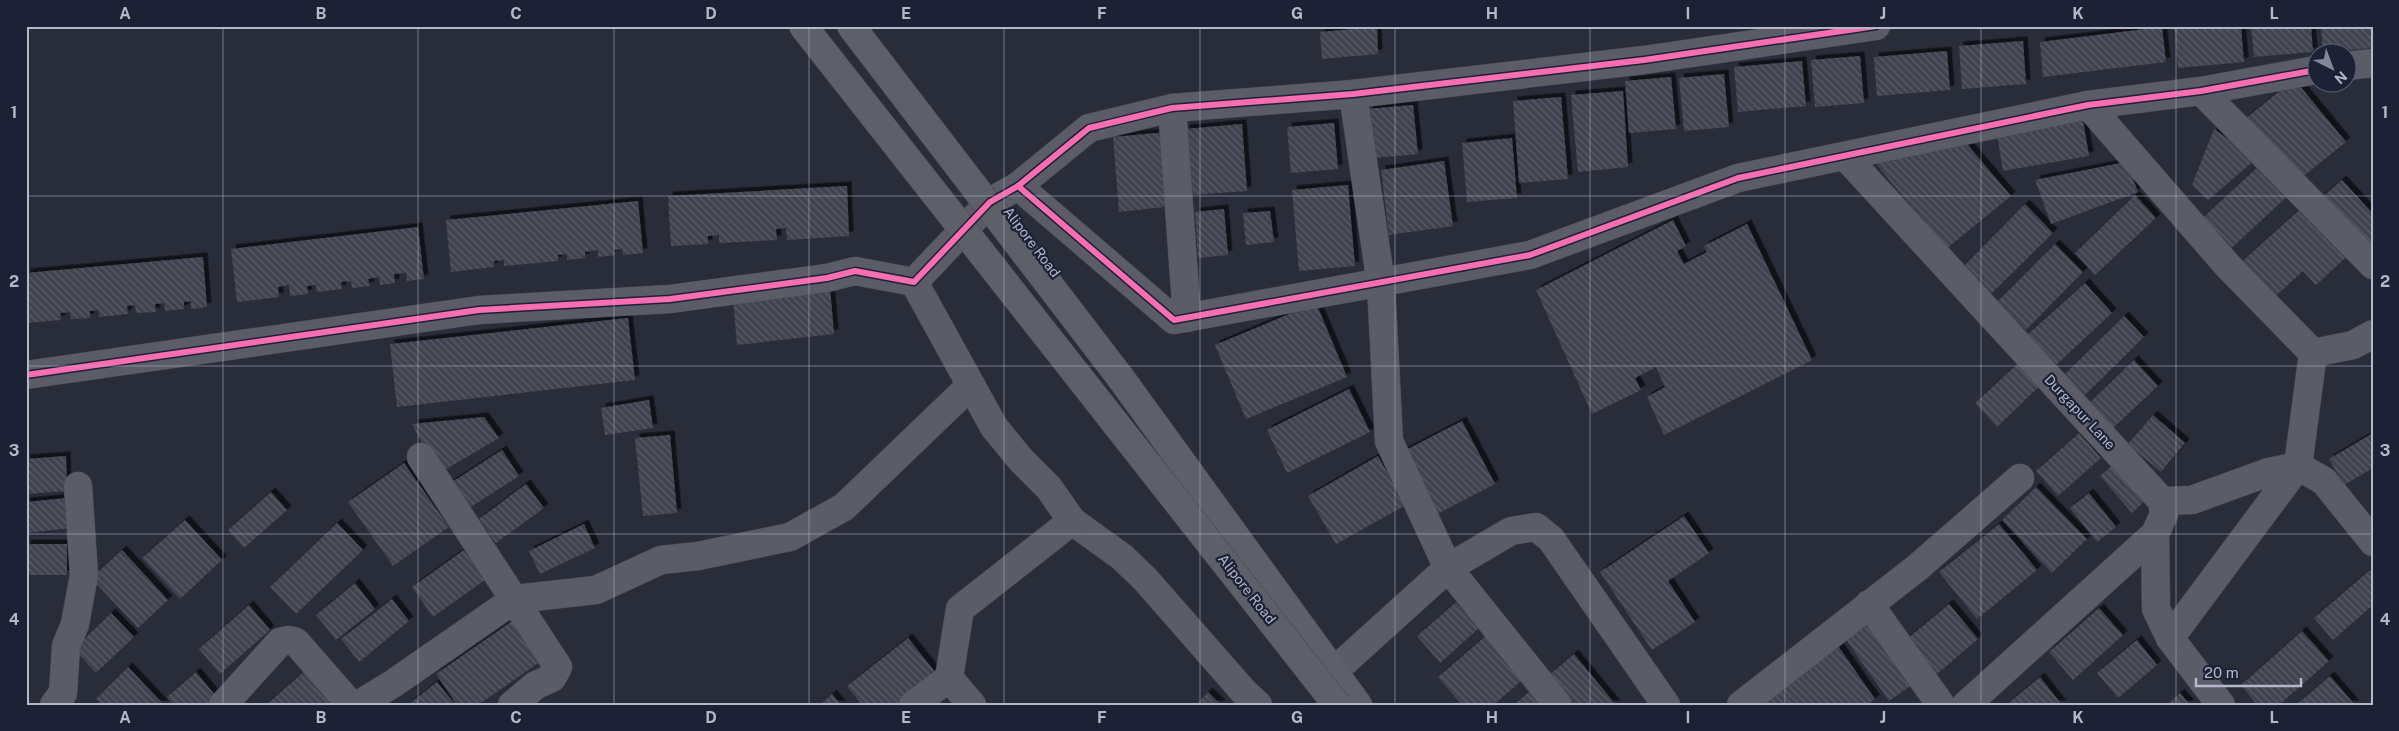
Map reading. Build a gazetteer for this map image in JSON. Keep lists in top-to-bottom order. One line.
{"streets":{"main road":["Alipore Road"],"street":["Durgapur Lane"]},"scale_bar":"20 m","north":"bottom right","grid":{"columns":["A","B","C","D","E","F","G","H","I","J","K","L"],"rows":["1","2","3","4"]}}
